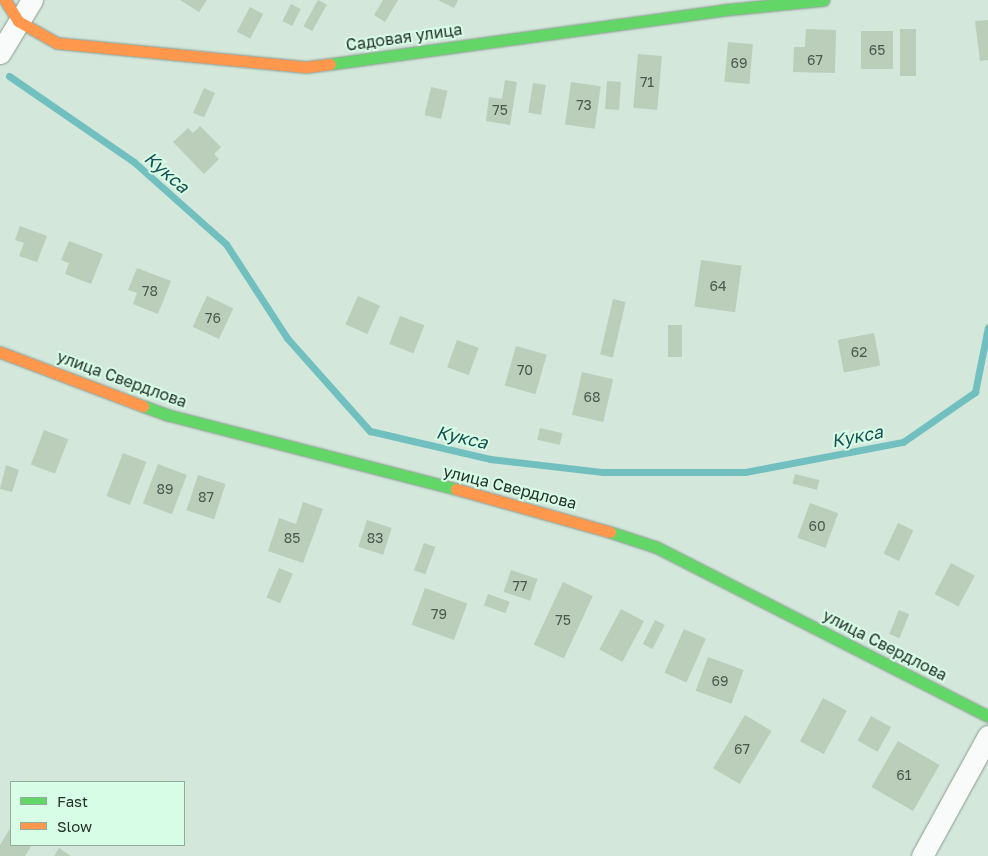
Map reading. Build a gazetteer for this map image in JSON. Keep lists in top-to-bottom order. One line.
{"streets":{"street":["Садовая улица","улица Свердлова"]},"water":["Кукса"],"house_numbers":["65","67","69","71","73","75","64","78","76","62","70","68","89","87","60","85","83","77","79","75","69","67","61"],"legend":["Fast","Slow"]}
